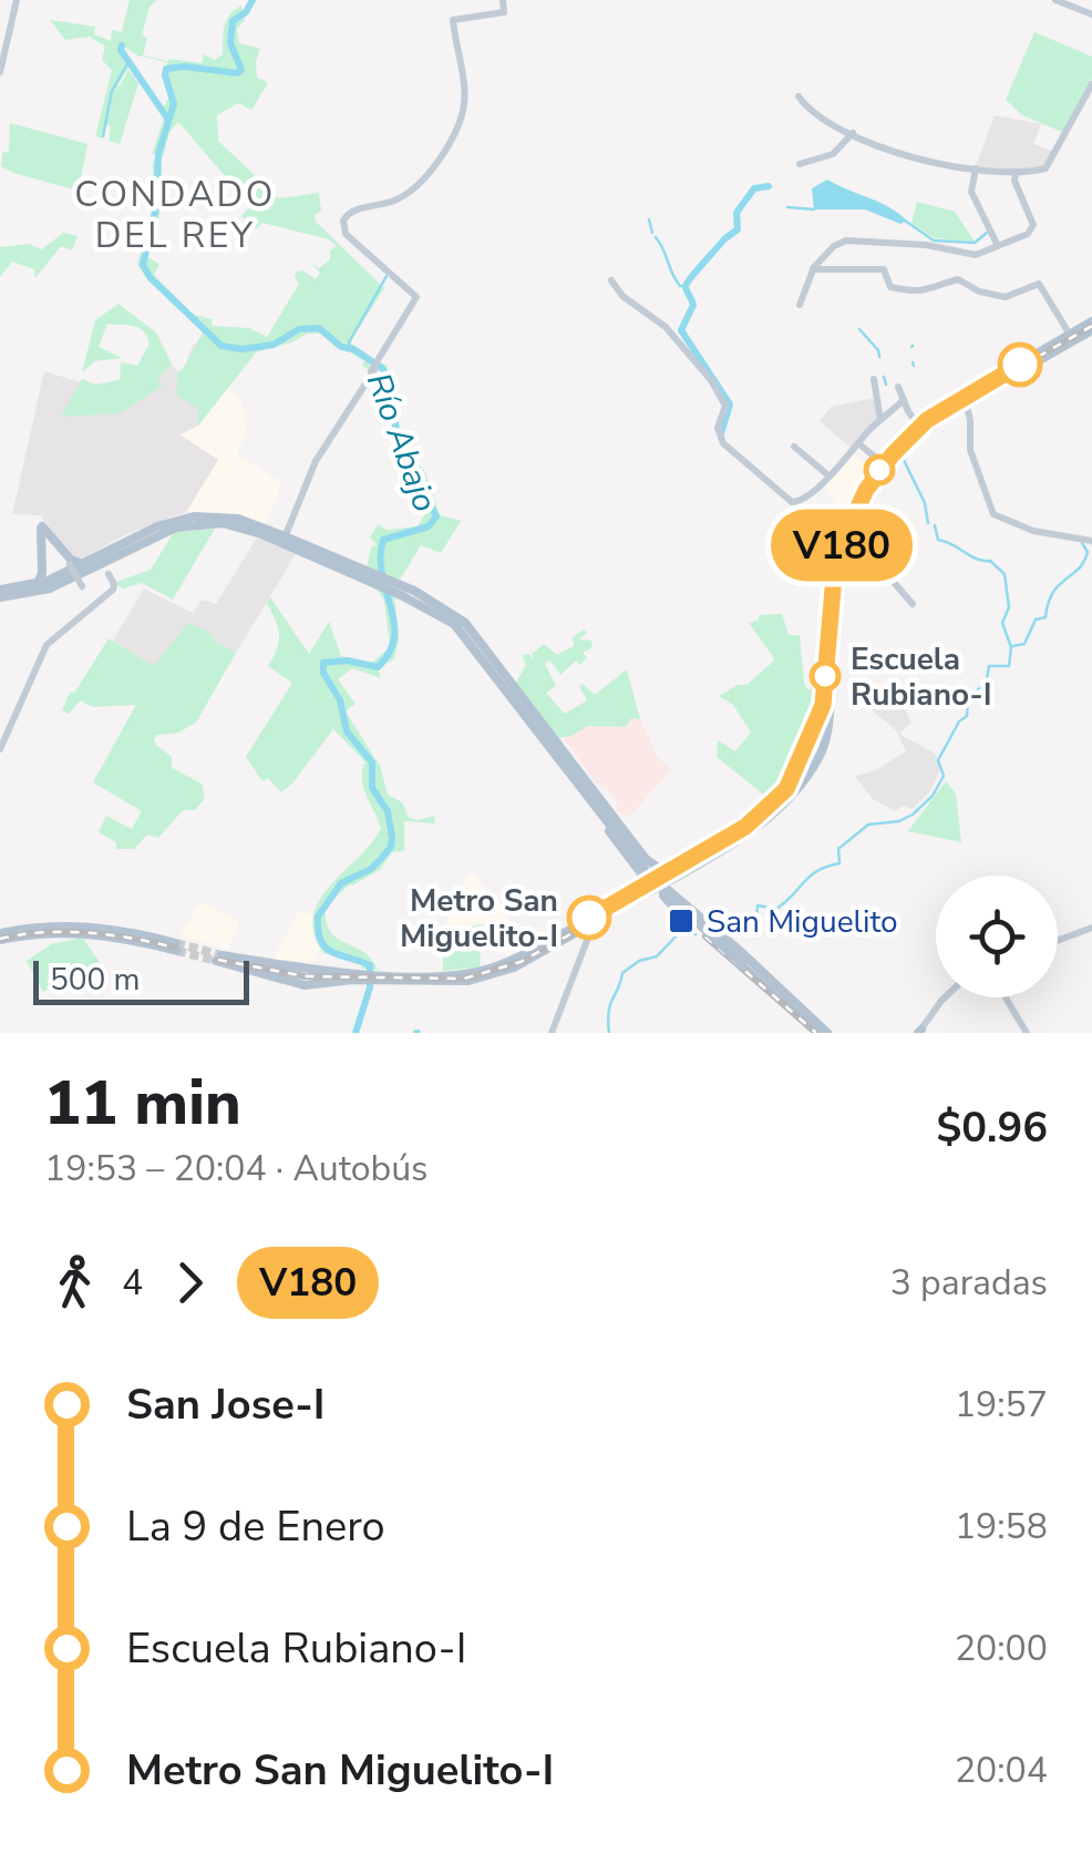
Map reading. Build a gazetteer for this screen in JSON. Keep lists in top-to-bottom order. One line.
{"districts":["CONDADO DEL REY"],"water":["Río Abajo"],"places":{"other":["Escuela Rubiano-I","Metro San Miguelito-I"],"transit":["San Miguelito"]},"lines":["bus line V180"],"scale_bar":"500 m","page":{"on_map":"V180","scale":"500 m","heading":["11 min","19:53 – 20:04 · Autobús","$0.96"],"legs":["4","V180","3 paradas"],"list":[{"name":"San Jose-I","value":"19:57"},{"name":"La 9 de Enero","value":"19:58"},{"name":"Escuela Rubiano-I","value":"20:00"},{"name":"Metro San Miguelito-I","value":"20:04"}]}}
